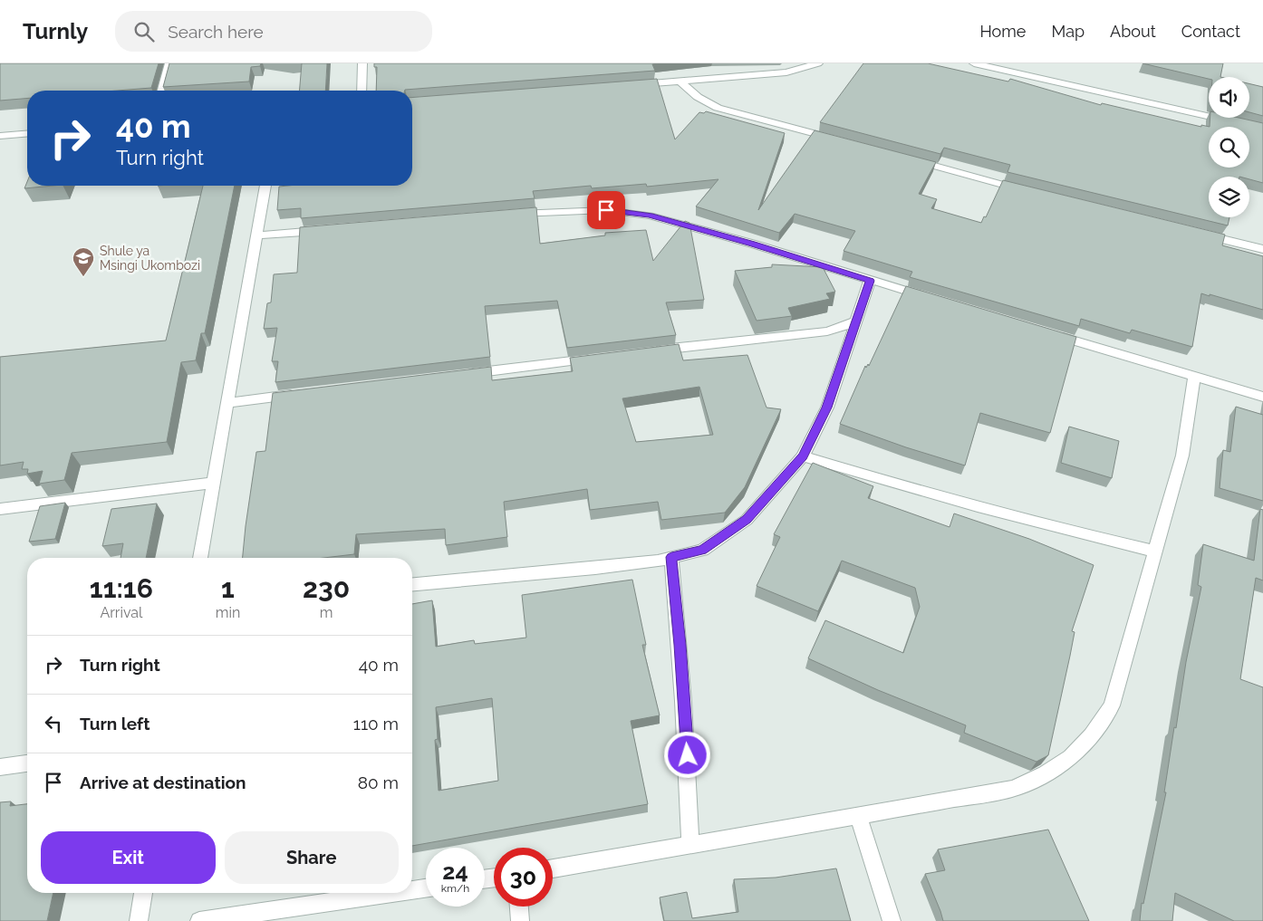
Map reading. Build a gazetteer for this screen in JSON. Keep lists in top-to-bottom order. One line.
{"places":{"school or university":["Shule ya Msingi Ukombozi"]},"page":{"header":"Turnly","search":"Search here","nav":["Home","Map","About","Contact"],"turn":["40 m","Turn right"],"eta":["11:16","Arrival","1","min","230","m"],"list":[{"name":"Turn right","value":"40 m"},{"name":"Turn left","value":"110 m"},{"name":"Arrive at destination","value":"80 m"}],"buttons":["Exit","Share"],"speed":"24 km/h","limit":"30"}}
